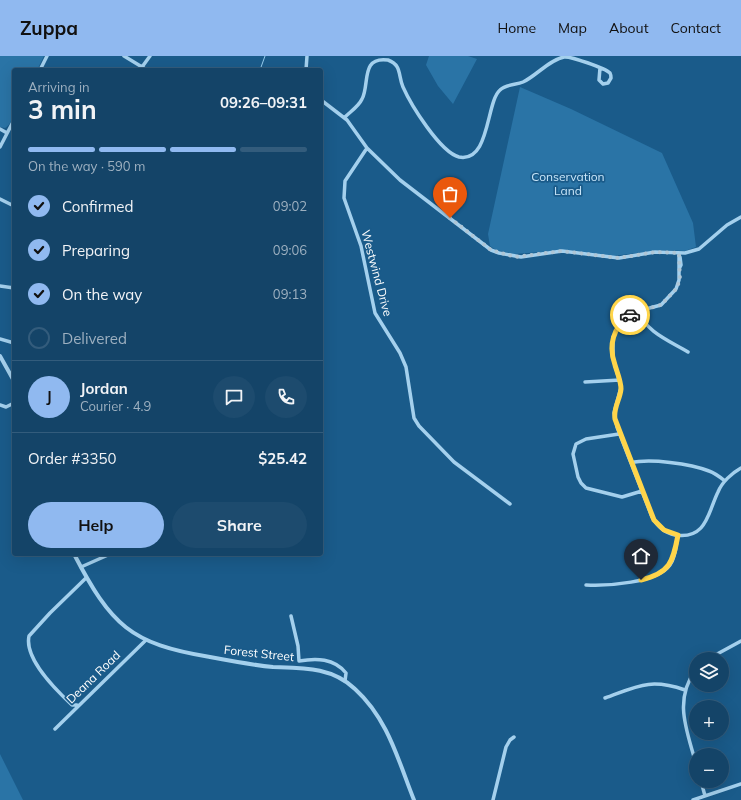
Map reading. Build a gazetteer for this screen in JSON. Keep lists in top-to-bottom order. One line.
{"streets":{"street":["Westwind Drive","Forest Street","Deana Road"]},"crossings":[["Forest Street","Deana Road"]],"parks":["Conservation Land"],"page":{"header":"Zuppa","nav":["Home","Map","About","Contact"],"heading":["3 min","Arriving in","09:26–09:31"],"panel":["Jordan","Courier · 4.9","Order #3350","$25.42"],"bar":"On the way · 590 m","list":[["Confirmed","09:02"],["Preparing","09:06"],["On the way","09:13"],"Delivered"],"round":"J","buttons":["Help","Share"],"map_buttons":["+","−"]}}
